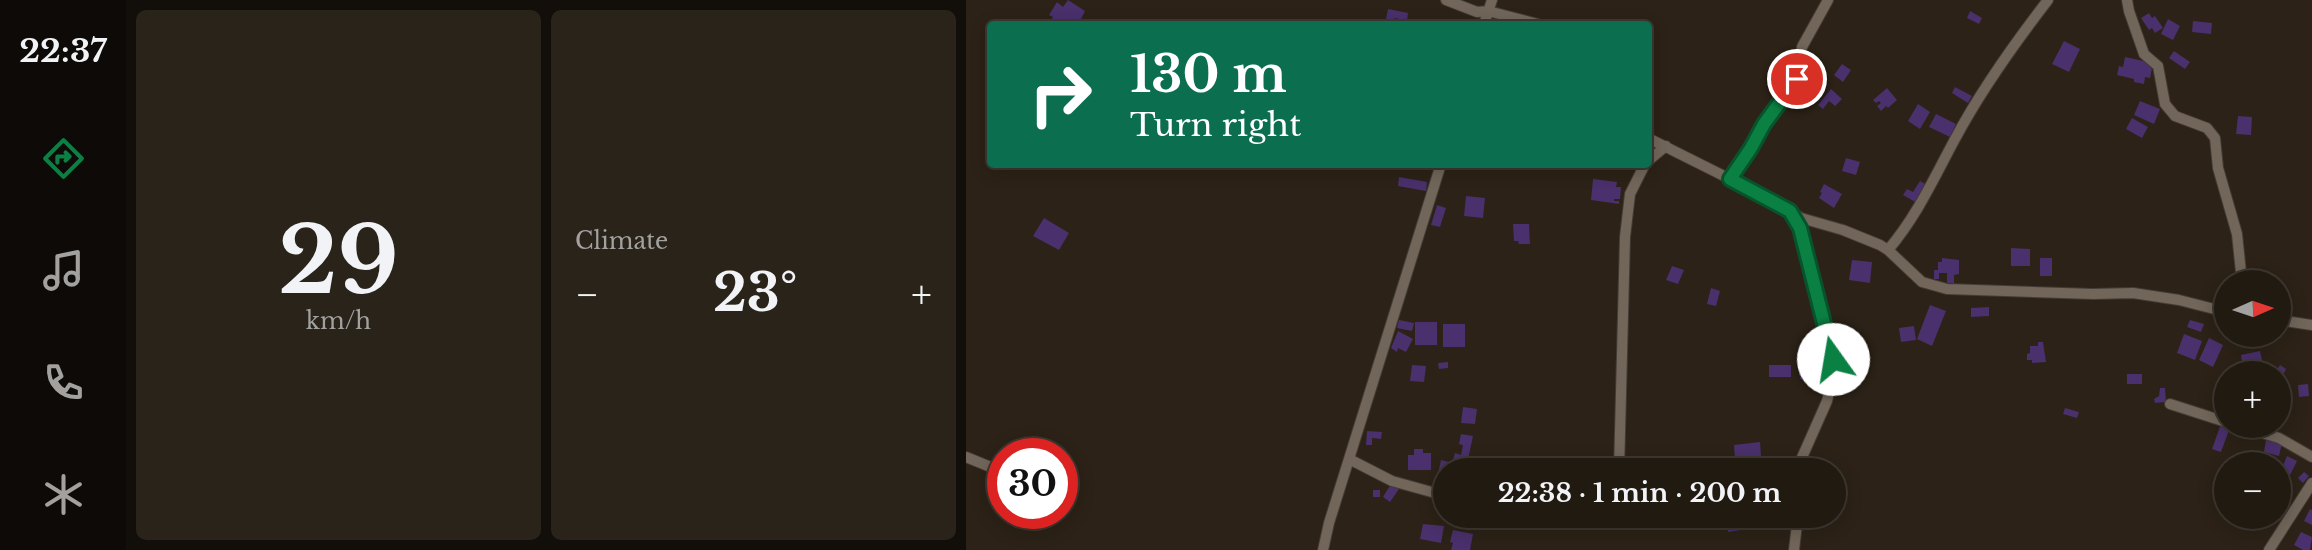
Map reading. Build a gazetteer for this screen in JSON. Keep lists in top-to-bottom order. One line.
{"north":"right","page":{"tabs":"22:37","tile":[["29","km/h"],"Climate"],"turn":["130 m","Turn right"],"heat":["−","23°","+"],"map_buttons":["+","−"],"limit":"30","trip":"22:38 · 1 min · 200 m"}}
